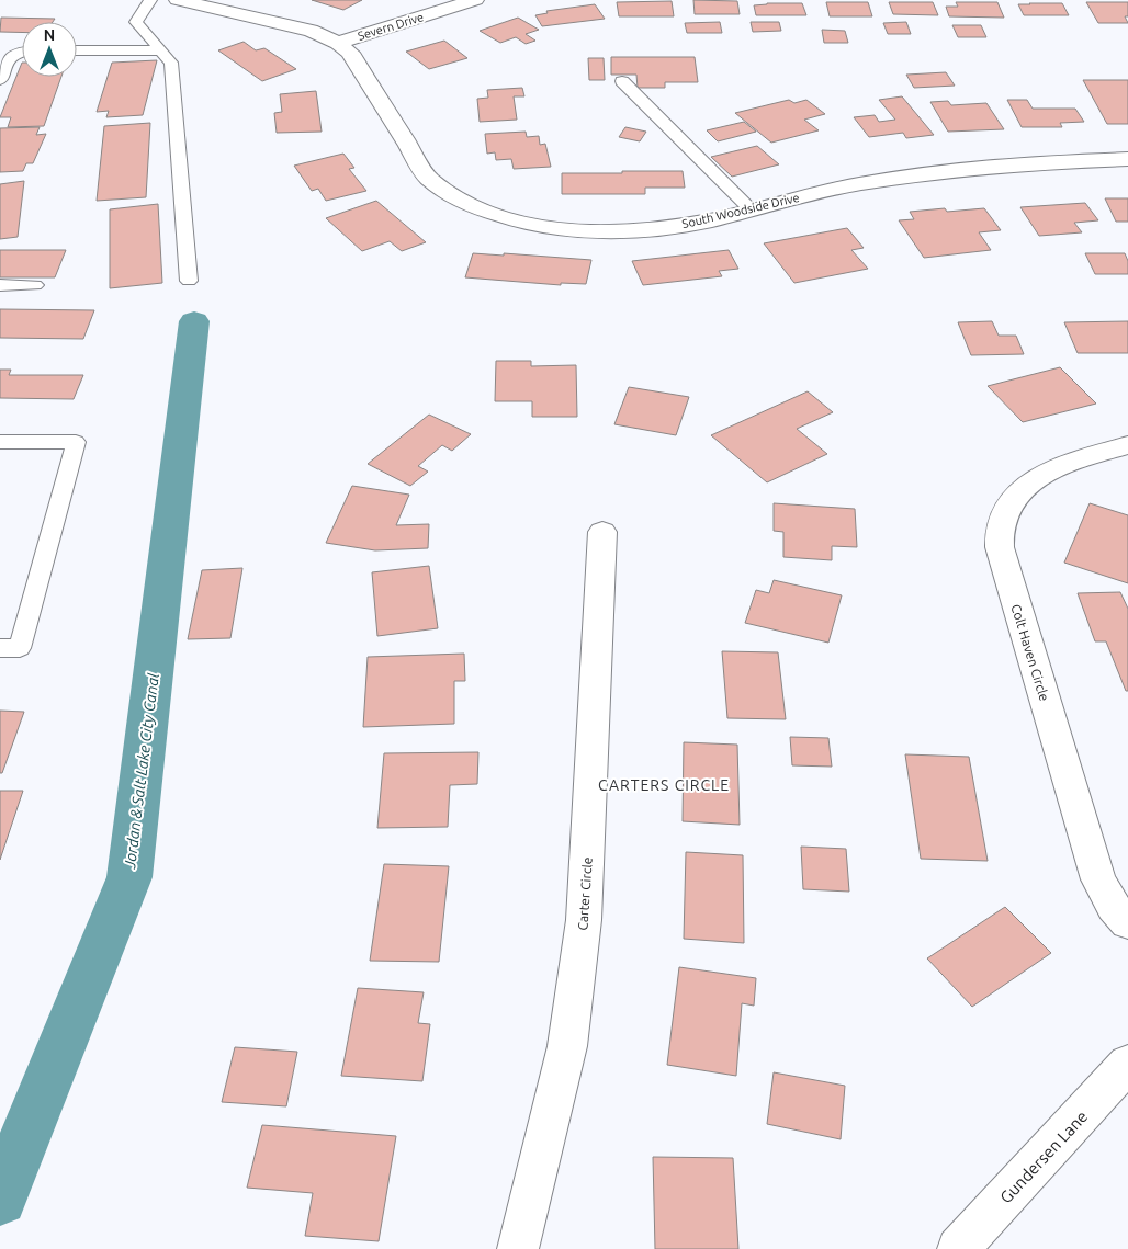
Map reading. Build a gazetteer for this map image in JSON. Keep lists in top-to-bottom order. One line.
{"streets":{"street":["Severn Drive","South Woodside Drive","Colt Haven Circle","Carter Circle","Gundersen Lane"]},"crossings":[["Severn Drive","South Woodside Drive"]],"districts":["CARTERS CIRCLE"],"water":["Jordan & Salt Lake City Canal"],"north":"top"}
